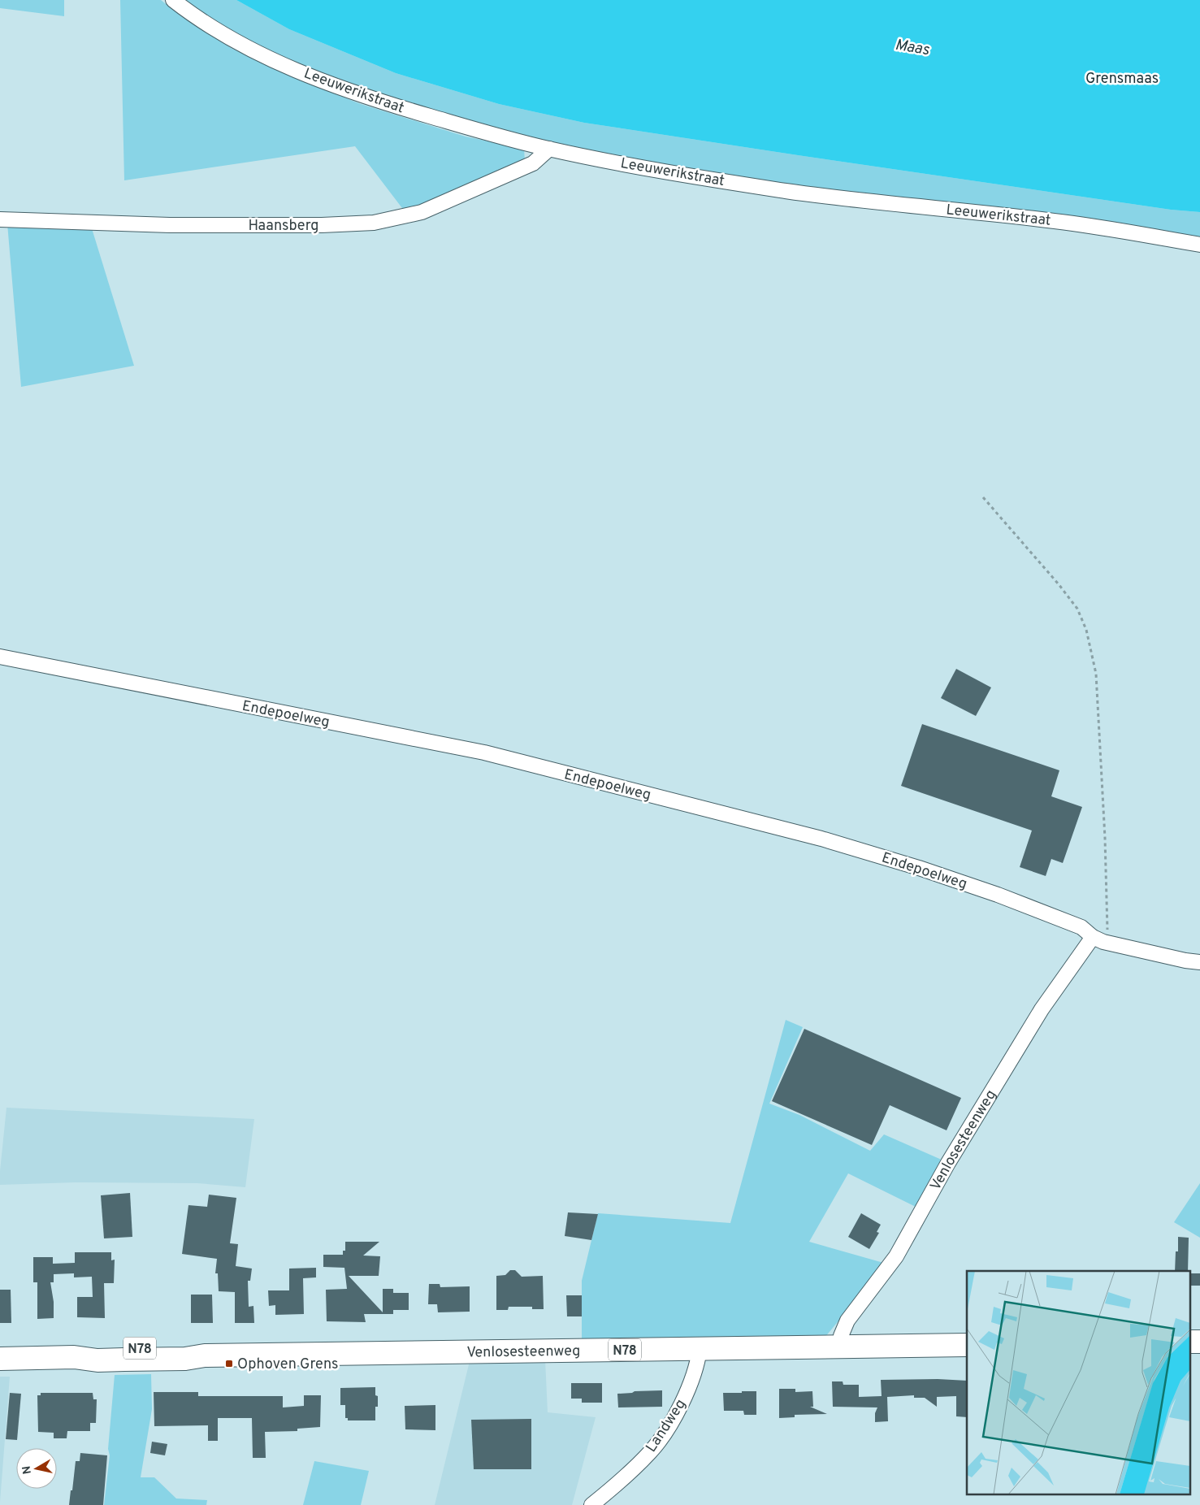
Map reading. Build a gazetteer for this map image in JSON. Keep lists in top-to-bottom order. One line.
{"streets":{"main road":["Venlosesteenweg","N78"],"street":["Leeuwerikstraat","Haansberg","Endepoelweg","Landweg"]},"crossings":[["Leeuwerikstraat","Haansberg"],["Endepoelweg","Venlosesteenweg"],["Venlosesteenweg","Landweg"]],"water":["Maas"],"parks":["Grensmaas"],"places":{"transit":["Ophoven Grens"]},"north":"left"}
